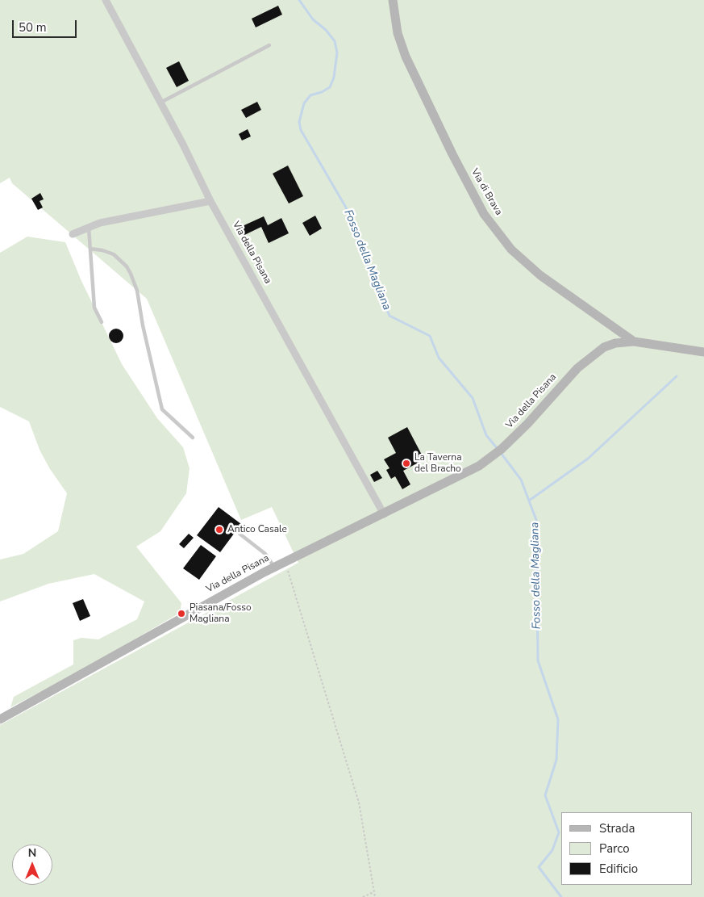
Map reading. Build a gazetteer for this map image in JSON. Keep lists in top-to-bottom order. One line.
{"streets":{"main road":["Via di Brava","Via della Pisana"]},"crossings":[["Via di Brava","Via della Pisana"]],"water":["Fosso della Magliana"],"places":["La Taverna del Bracho","Antico Casale","Piasana/Fosso Magliana"],"legend":["Strada","Parco","Edificio"],"scale_bar":"50 m","north":"top"}
